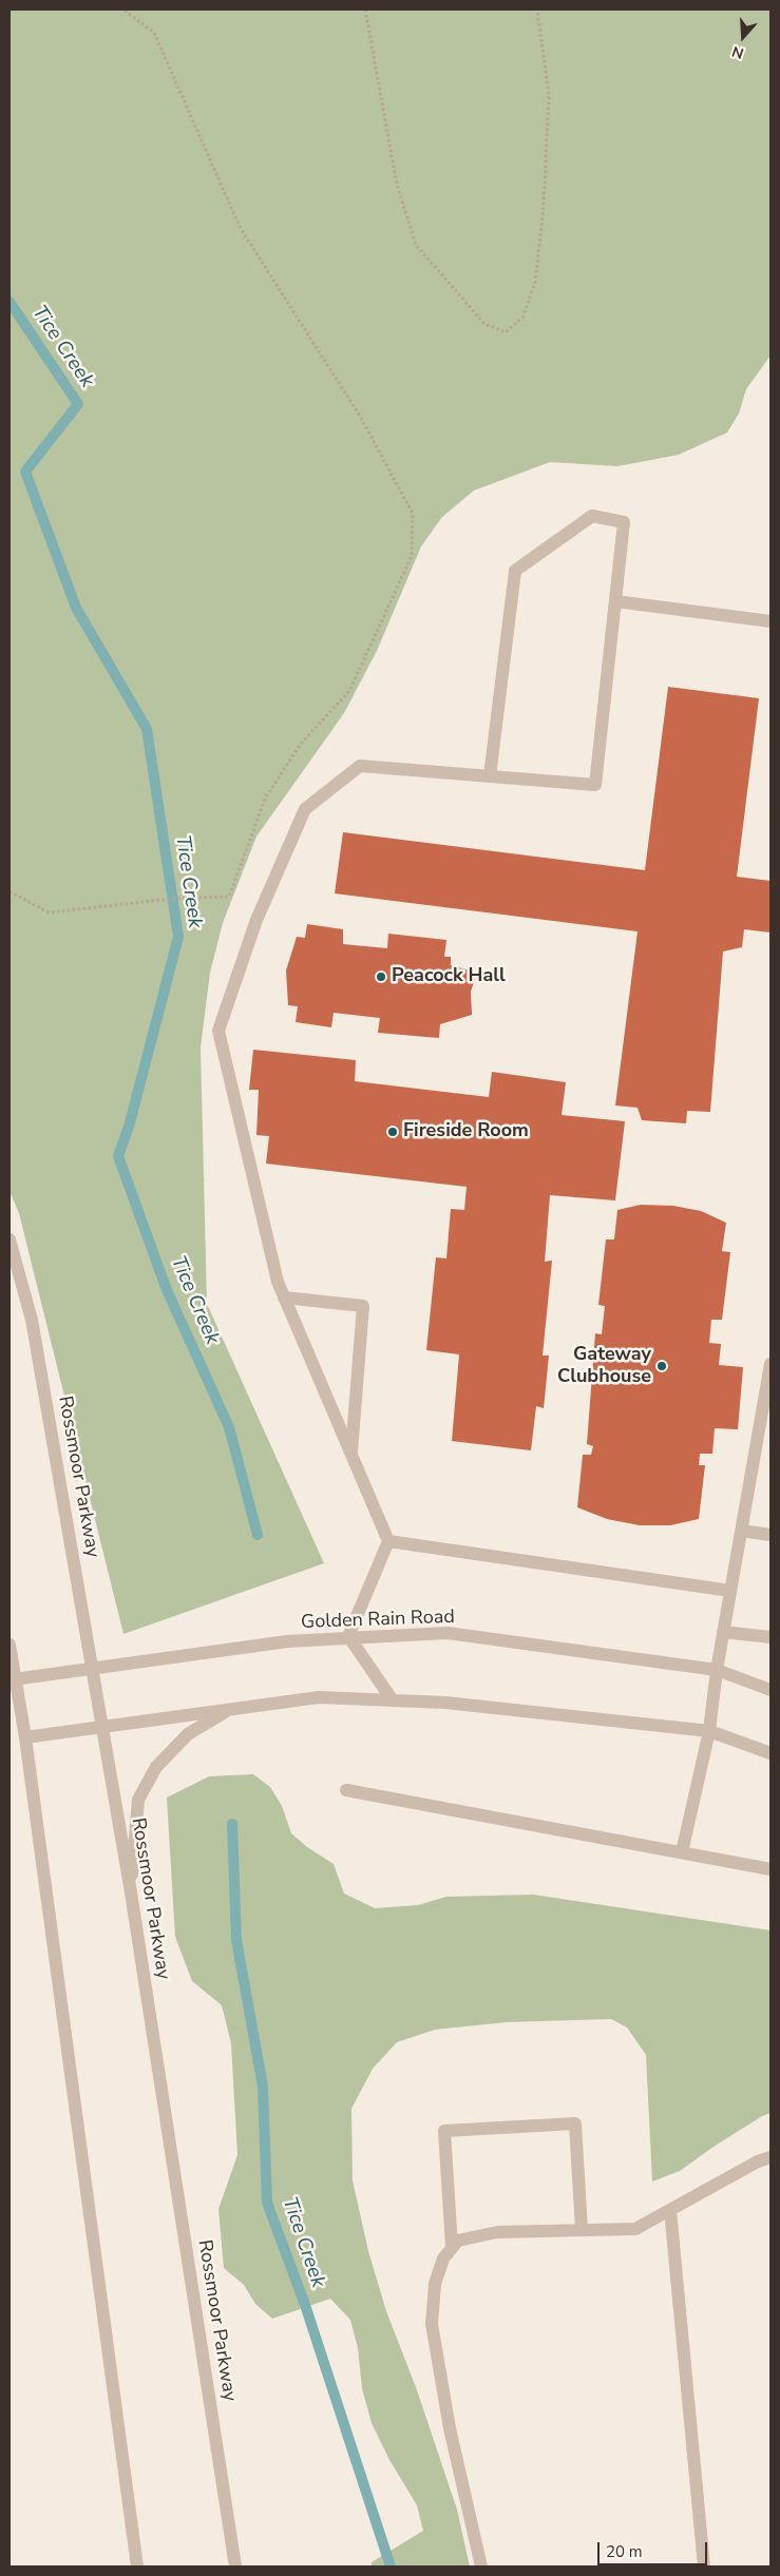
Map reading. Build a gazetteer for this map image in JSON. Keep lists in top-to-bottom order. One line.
{"streets":{"street":["Rossmoor Parkway","Golden Rain Road"]},"crossings":[["Rossmoor Parkway","Golden Rain Road"]],"water":["Tice Creek"],"places":["Peacock Hall","Fireside Room","Gateway Clubhouse"],"scale_bar":"20 m","north":"bottom"}
